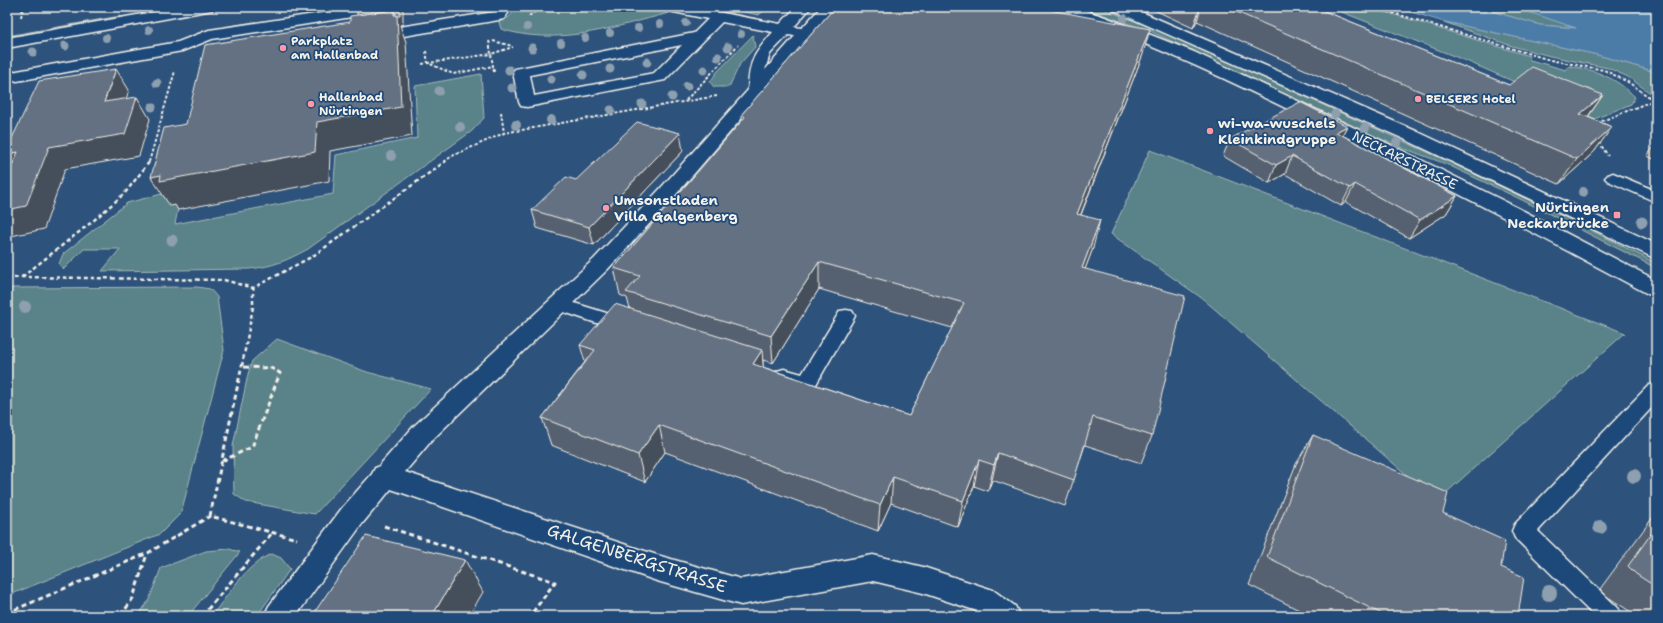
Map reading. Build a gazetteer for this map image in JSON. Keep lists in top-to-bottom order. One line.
{"streets":{"street":["NECKARSTRASSE","GALGENBERGSTRASSE"]},"places":{"other":["Parkplatz am Hallenbad","BELSERS Hotel","Hallenbad Nürtingen","wi-wa-wuschels Kleinkindgruppe","Umsonstladen Villa Galgenberg"],"transit":["Nürtingen Neckarbrücke"]}}
